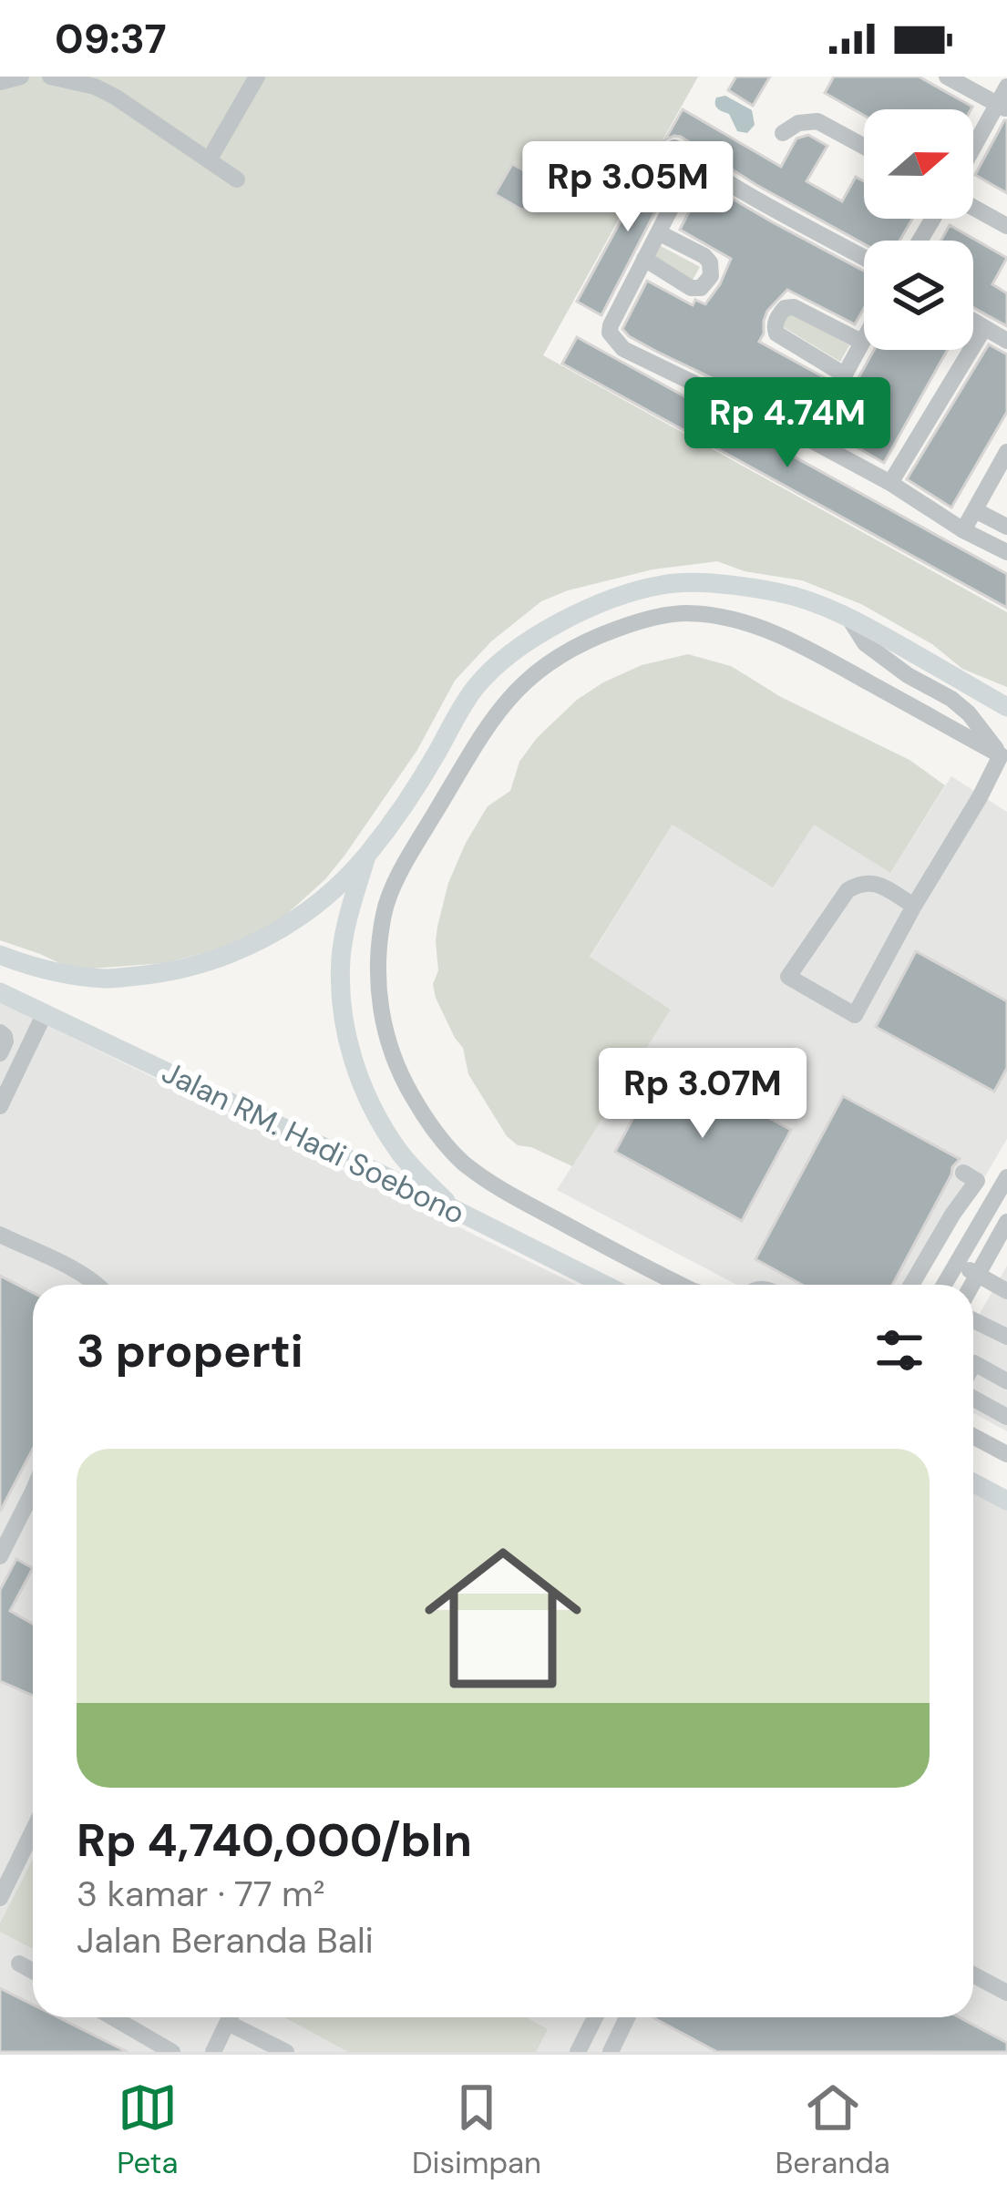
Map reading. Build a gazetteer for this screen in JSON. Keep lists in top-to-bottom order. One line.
{"streets":{"main road":["Jalan RM. Hadi Soebono"]},"north":"right","page":{"status":"09:37","price":["Rp 3.05M","Rp 4.74M","Rp 3.07M"],"heading":"3 properti","list":[{"name":"Rp 4,740,000/bln","note":"3 kamar · 77 m² · Jalan Beranda Bali"}],"tabs":["Peta","Disimpan","Beranda"]}}
